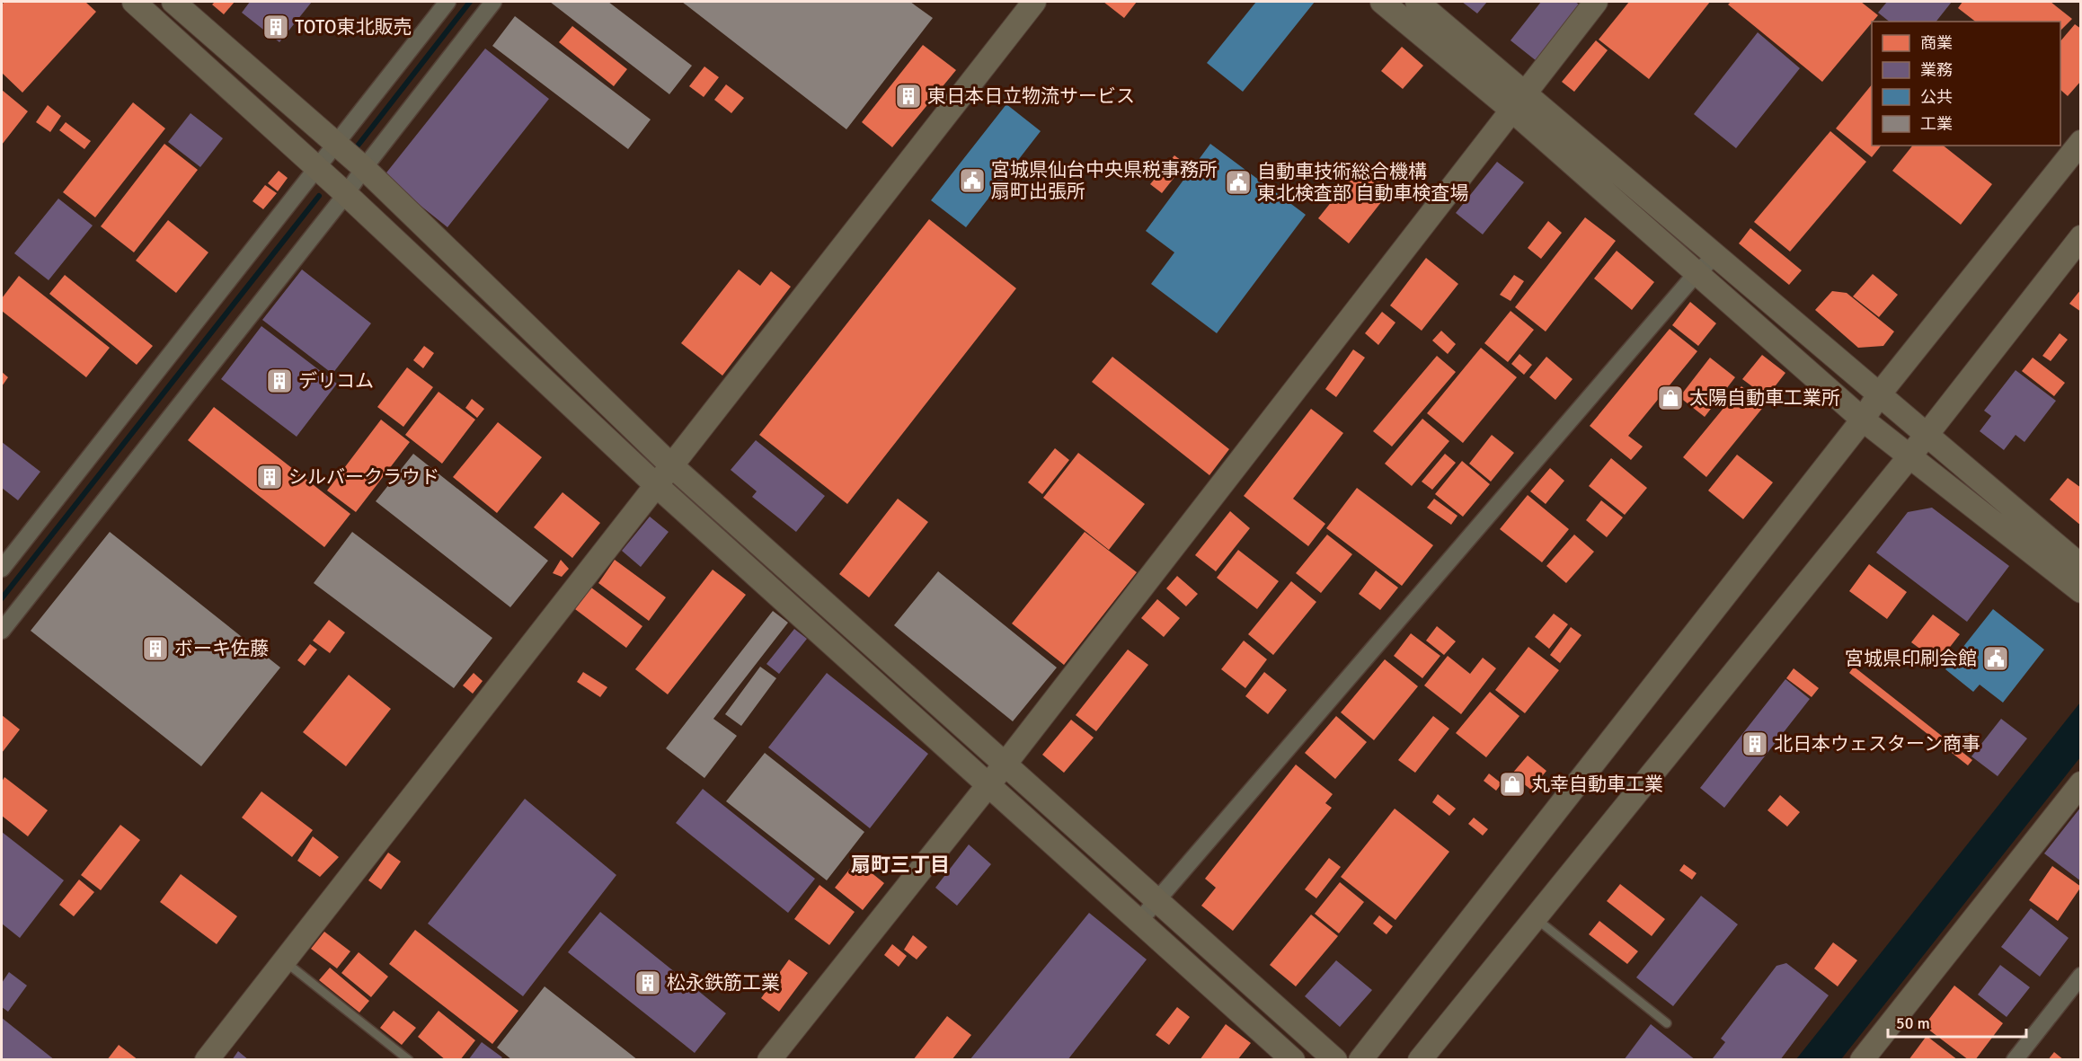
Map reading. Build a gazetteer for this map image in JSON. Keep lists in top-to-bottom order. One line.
{"districts":["扇町三丁目"],"places":{"building":["TOTO東北販売","東日本日立物流サービス","デリコム","シルバークラウド","ボーキ佐藤","北日本ウェスターン商事","松永鉄筋工業"],"public building":["宮城県仙台中央県税事務所 扇町出張所","自動車技術総合機構 東北検査部 自動車検査場","宮城県印刷会館"],"shop":["太陽自動車工業所","丸幸自動車工業"]},"legend":["商業","業務","公共","工業"],"scale_bar":"50 m"}
